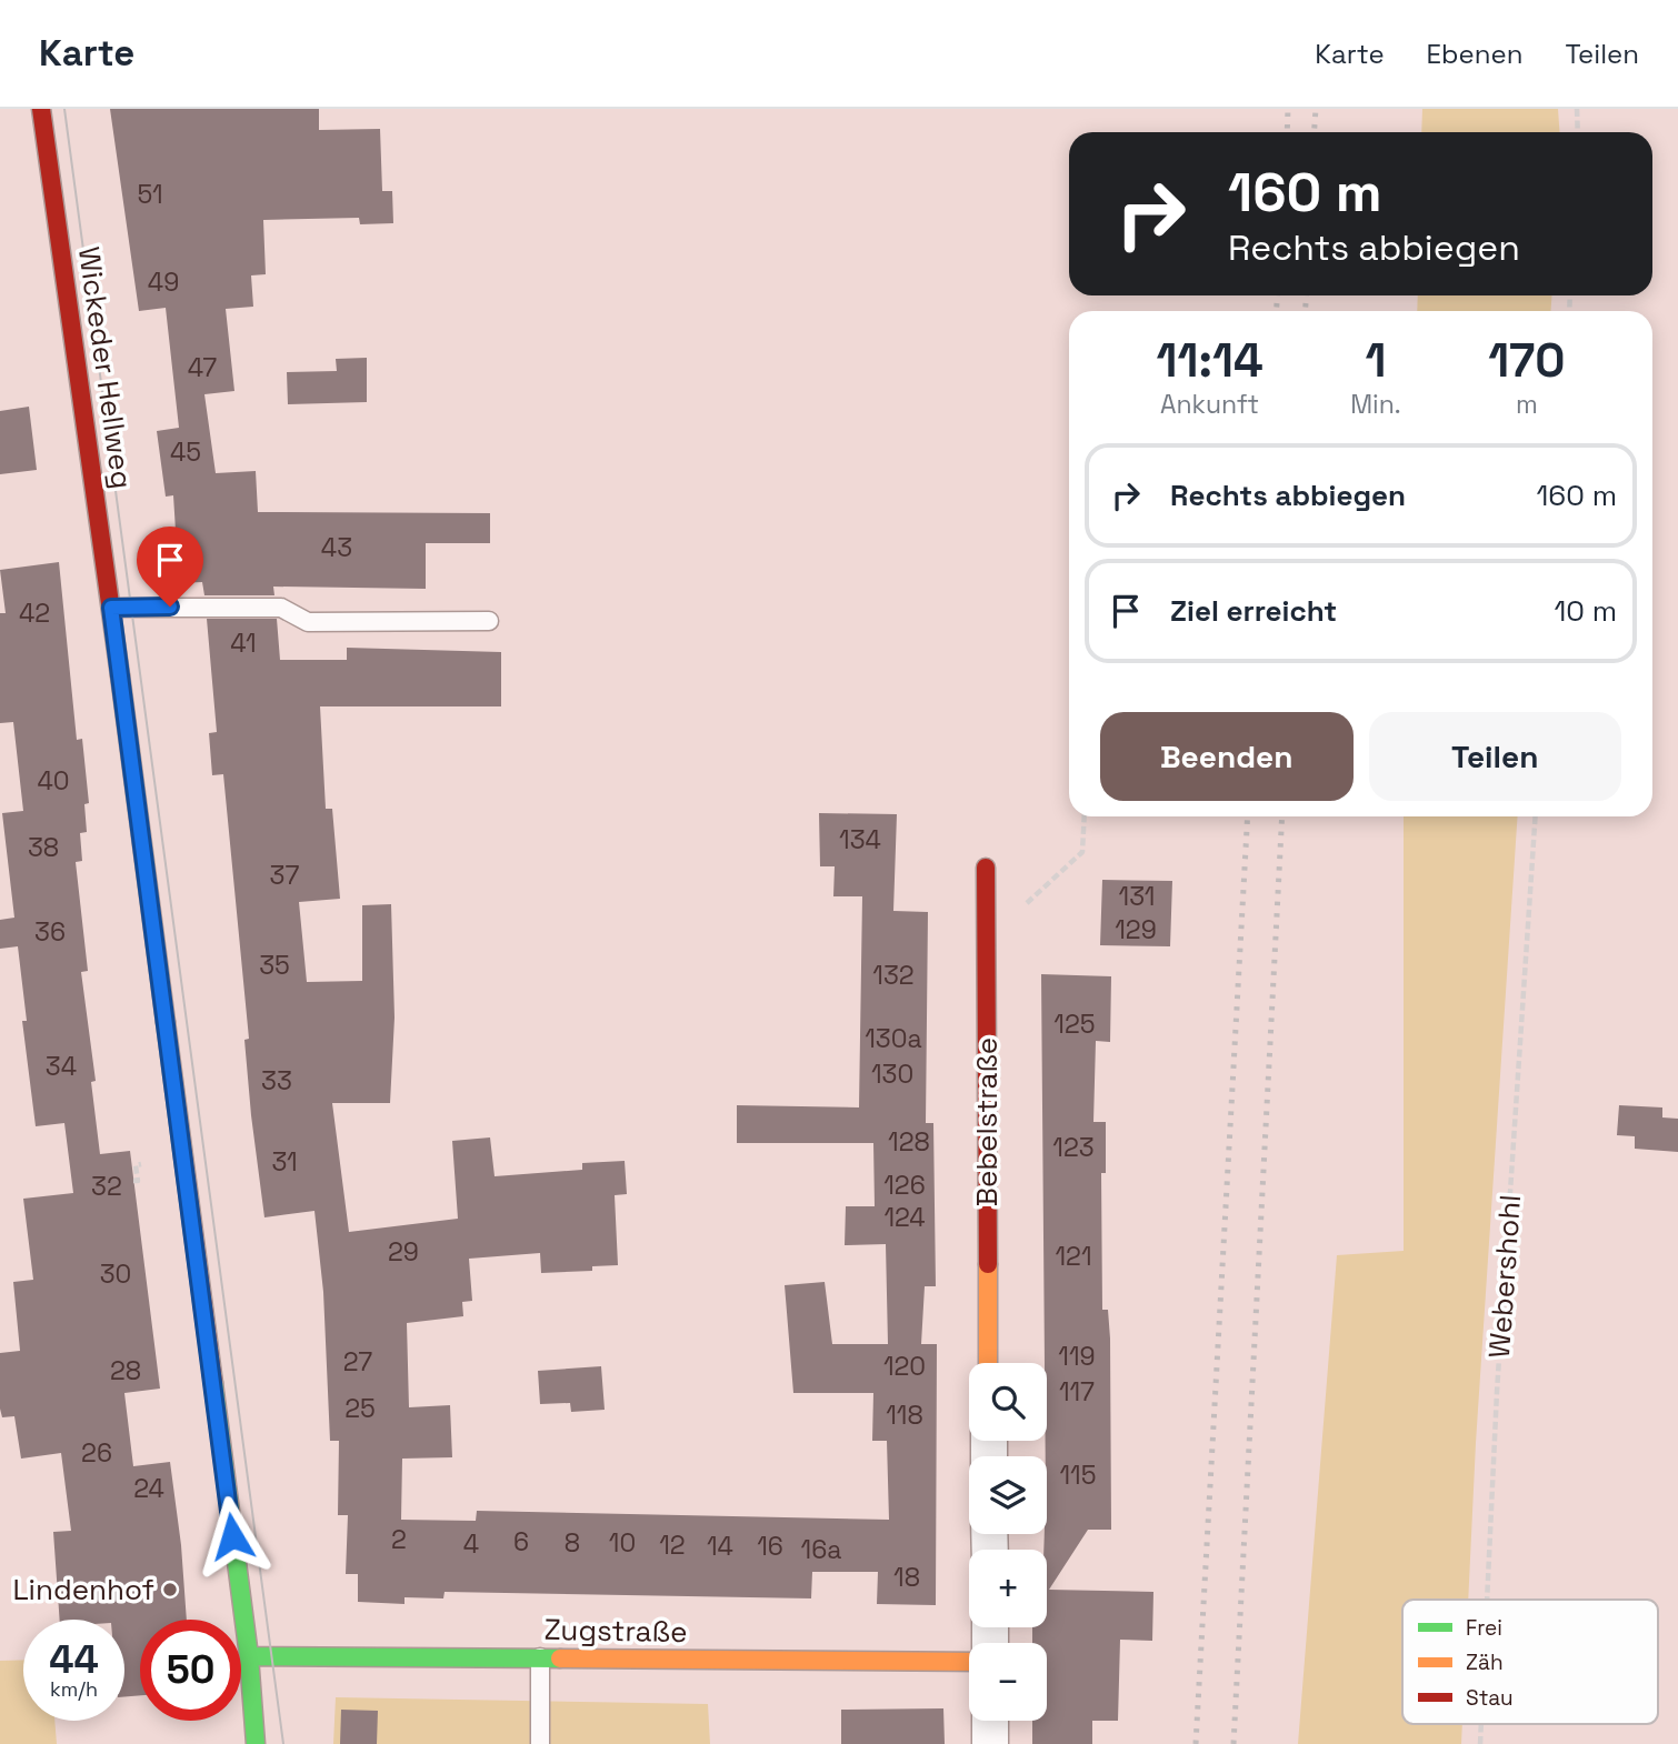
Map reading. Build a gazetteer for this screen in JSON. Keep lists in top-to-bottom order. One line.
{"streets":{"main road":["Wickeder Hellweg","Bebelstraße","Zugstraße"],"path":["Webershohl"]},"crossings":[["Wickeder Hellweg","Zugstraße"]],"places":["Lindenhof"],"house_numbers":["51","49","47","45","43","42","41","40","134","38","37","131","129","36","35","132","125","130a","34","130","33","128","123","31","126","32","124","29","121","30","119","27","120","28","117","25","118","26","115","24","2","6","8","10","4","12","14","16","16a","18"],"legend":["Frei","Zäh","Stau"],"page":{"header":"Karte","nav":["Karte","Ebenen","Teilen"],"turn":["160 m","Rechts abbiegen"],"eta":["11:14","Ankunft","1","Min.","170","m"],"list":[{"name":"Rechts abbiegen","value":"160 m"},{"name":"Ziel erreicht","value":"10 m"}],"buttons":["Beenden","Teilen"],"map_buttons":["+","−"],"speed":"44 km/h","limit":"50"}}
